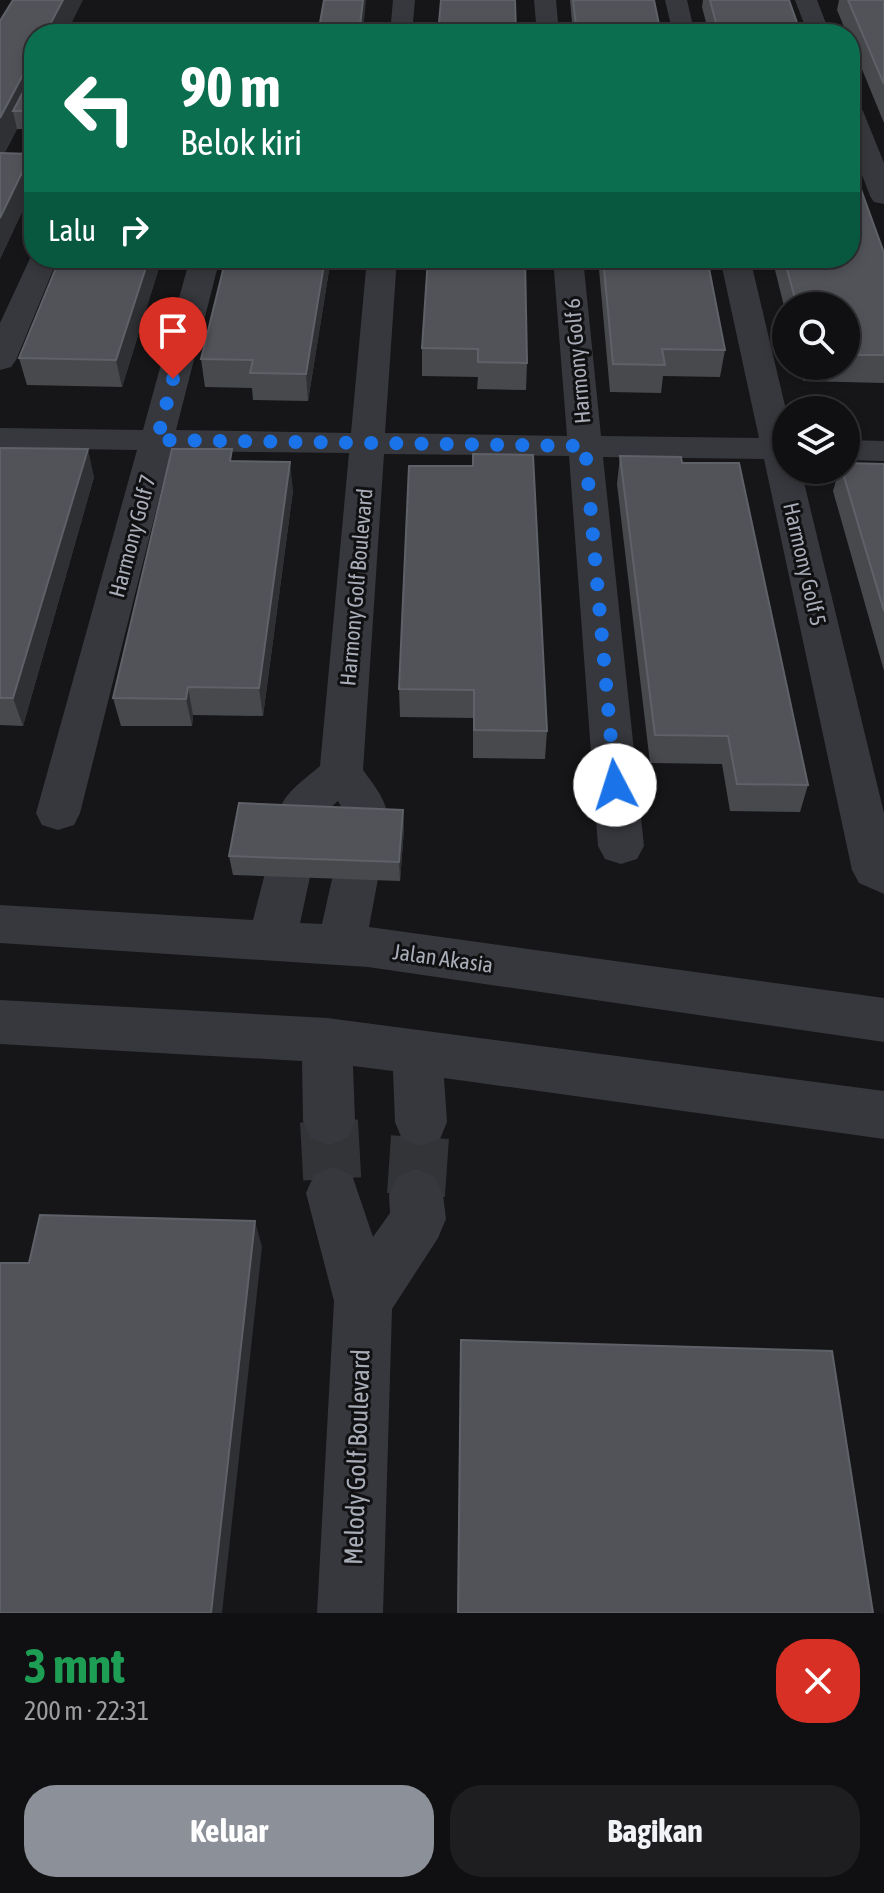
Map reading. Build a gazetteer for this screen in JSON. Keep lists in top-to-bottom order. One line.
{"streets":{"street":["Harmony Golf 6","Harmony Golf 7","Harmony Golf 5","Harmony Golf Boulevard","Jalan Akasia","Melody Golf Boulevard"]},"page":{"turn":["90 m","Belok kiri"],"then":"Lalu","heading":["3 mnt","200 m · 22:31"],"buttons":["Keluar","Bagikan"]}}
